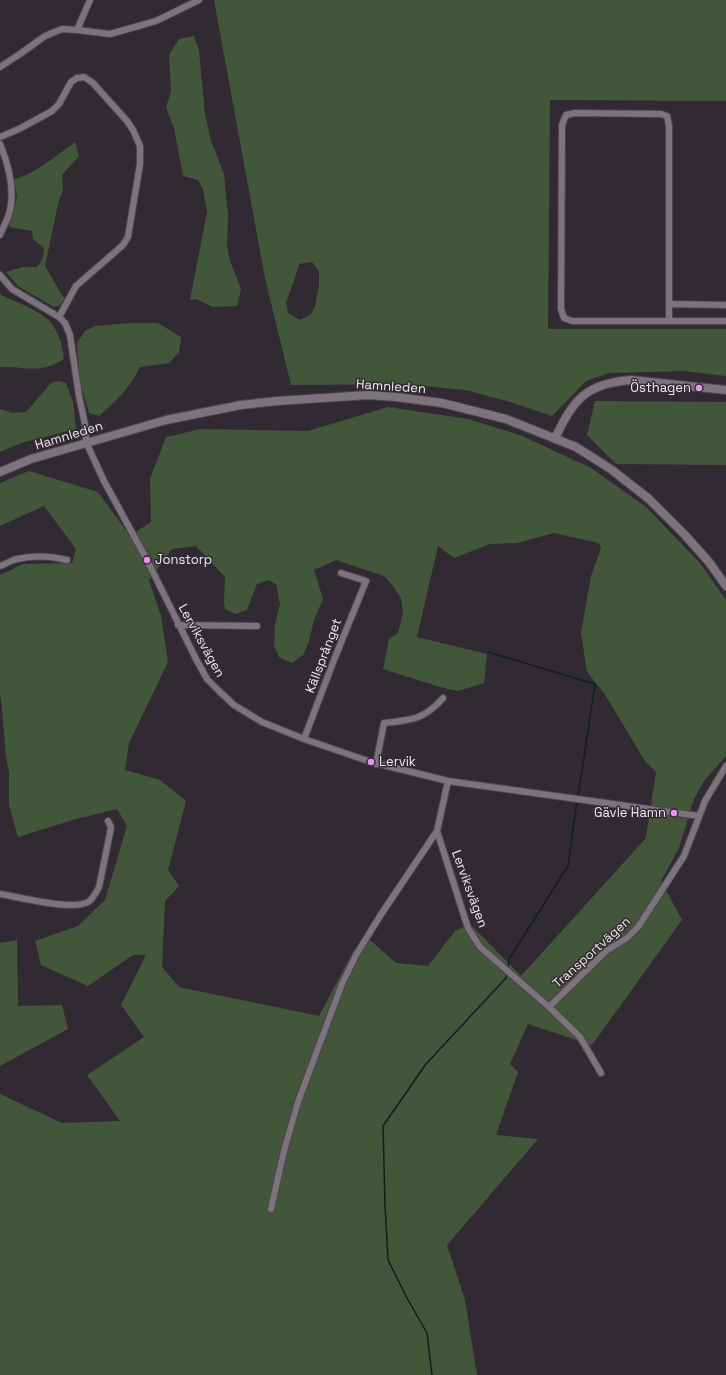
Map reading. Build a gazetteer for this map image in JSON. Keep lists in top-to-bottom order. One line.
{"streets":{"main road":["Hamnleden"],"street":["Lerviksvägen","Källsprånget","Transportvägen"]},"crossings":[["Hamnleden","Lerviksvägen"],["Lerviksvägen","Källsprånget"],["Lerviksvägen","Transportvägen"]],"places":["Östhagen","Jonstorp","Lervik","Gävle Hamn"]}
